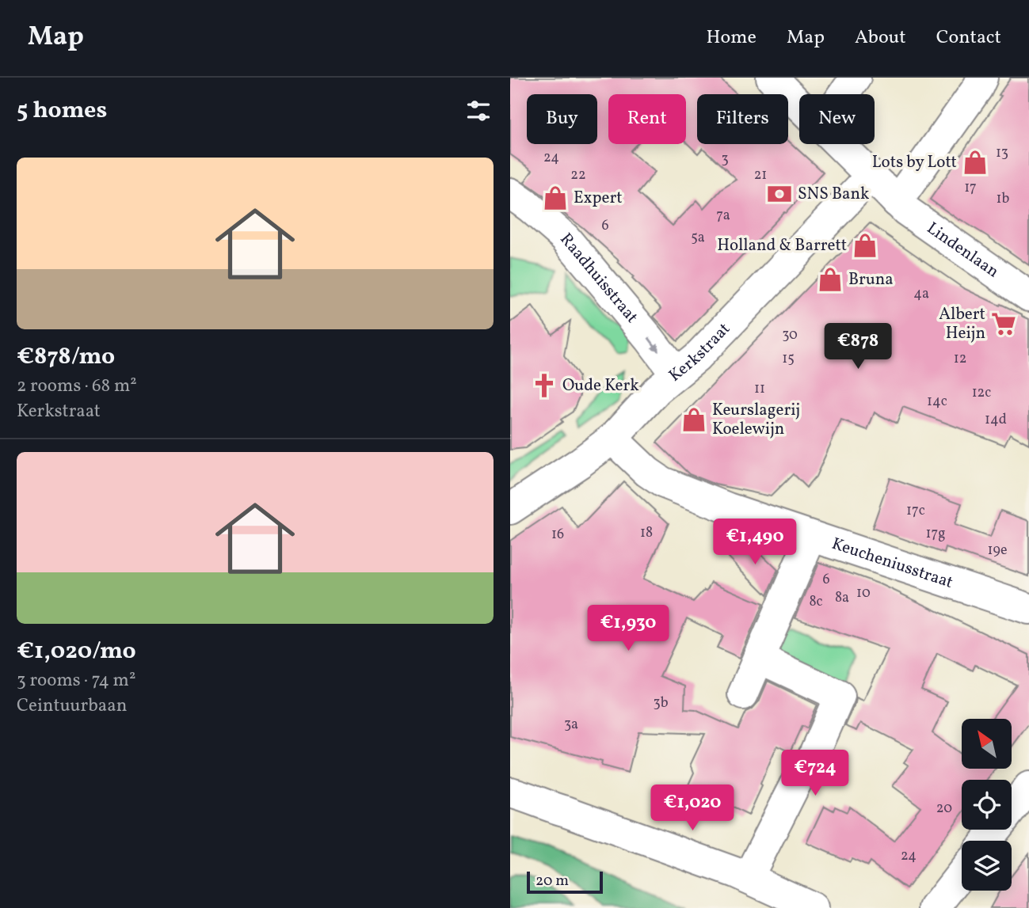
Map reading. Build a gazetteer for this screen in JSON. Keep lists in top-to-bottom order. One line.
{"streets":{"street":["Lindenlaan","Raadhuisstraat","Kerkstraat","Keucheniusstraat"]},"crossings":[["Lindenlaan","Kerkstraat"],["Raadhuisstraat","Kerkstraat"],["Kerkstraat","Keucheniusstraat"]],"one_way":["Raadhuisstraat"],"places":{"shop":["Lots by Lott","Expert","Holland & Barrett","Bruna","Keurslagerij Koelewijn"],"bank":["SNS Bank"],"supermarket":["Albert Heijn"],"church":["Oude Kerk"]},"house_numbers":["13","24","3","22","21","17","1b","7a","6","5a","4a","30","15","12","11","12c","14c","14d","17c","18","17g","16","19e","6","10","8a","8c","3b","3a","20","24"],"scale_bar":"20 m","north":"top left","page":{"header":"Map","nav":["Home","Map","About","Contact"],"heading":"5 homes","chip":["Buy","Rent","Filters","New"],"list":[{"name":"€878/mo","note":"2 rooms · 68 m² · Kerkstraat"},{"name":"€1,020/mo","note":"3 rooms · 74 m² · Ceintuurbaan"}],"price":["€878","€1,490","€1,930","€724","€1,020"],"scale":"20 m"}}
